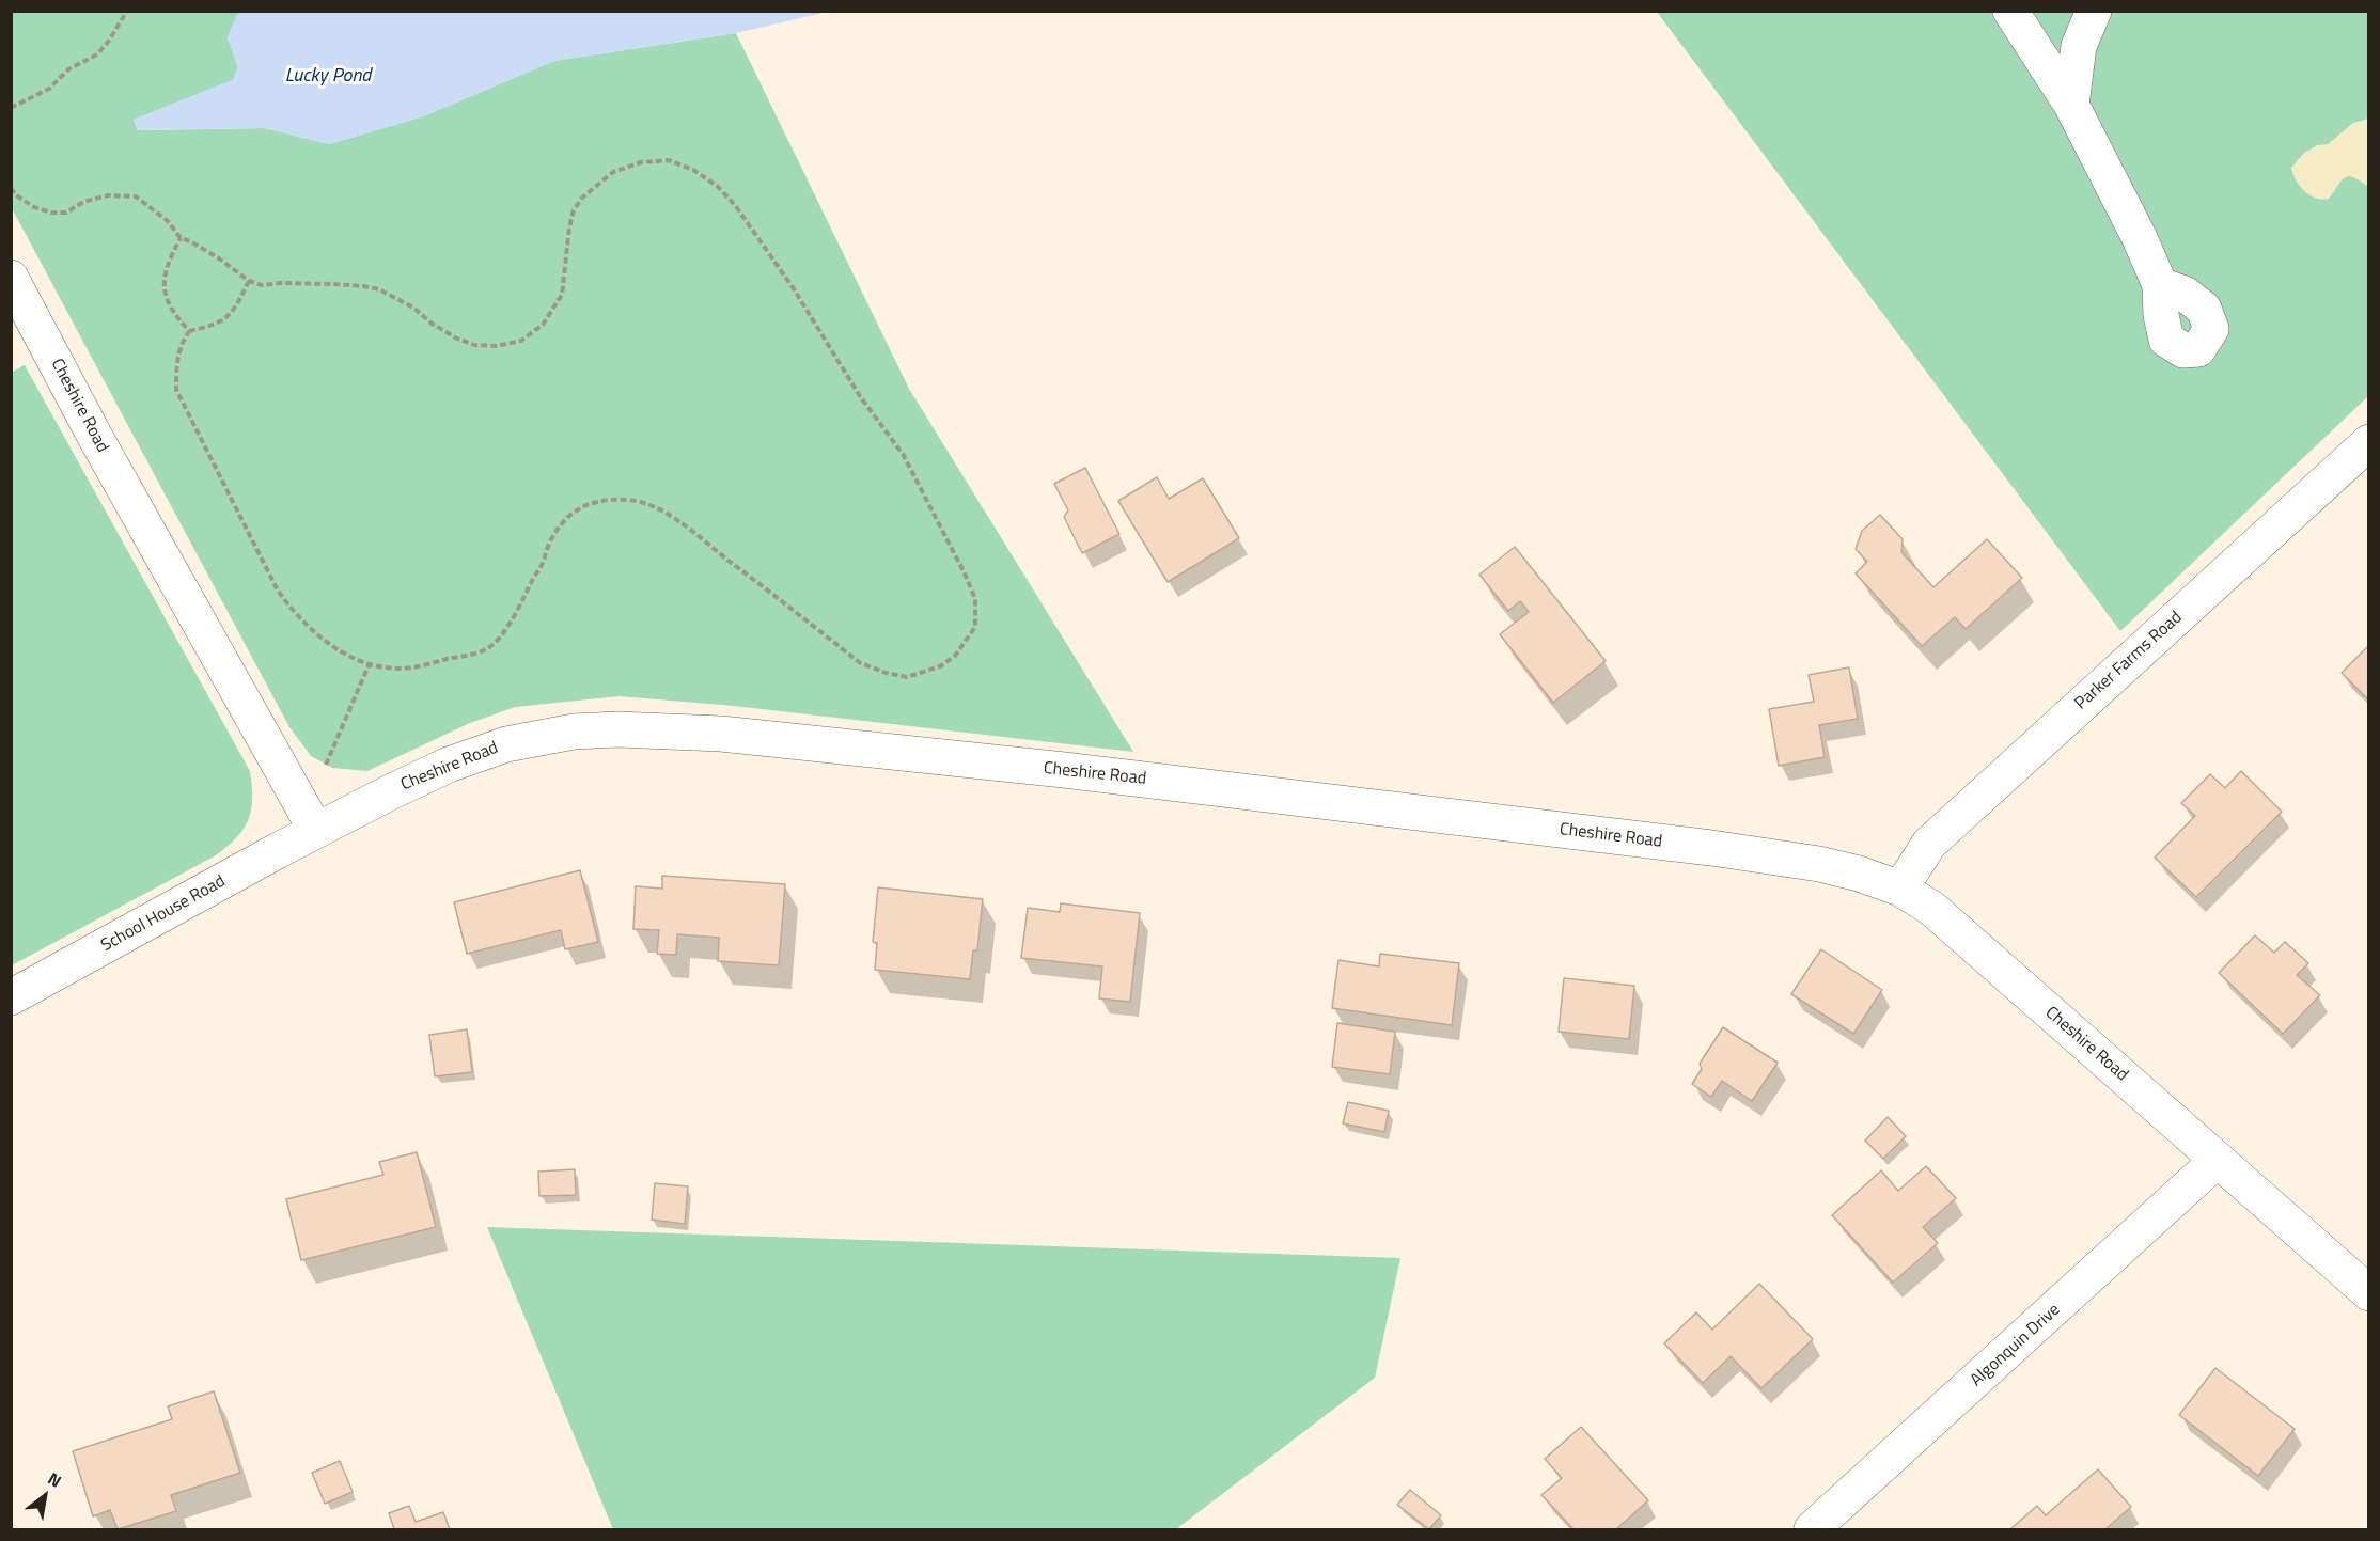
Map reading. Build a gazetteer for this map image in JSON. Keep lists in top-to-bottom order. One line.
{"streets":{"street":["Cheshire Road","Parker Farms Road","School House Road","Algonquin Drive"]},"crossings":[["Cheshire Road","Parker Farms Road"],["Cheshire Road","School House Road"],["Cheshire Road","Algonquin Drive"]],"water":["Lucky Pond"],"north":"top right"}
